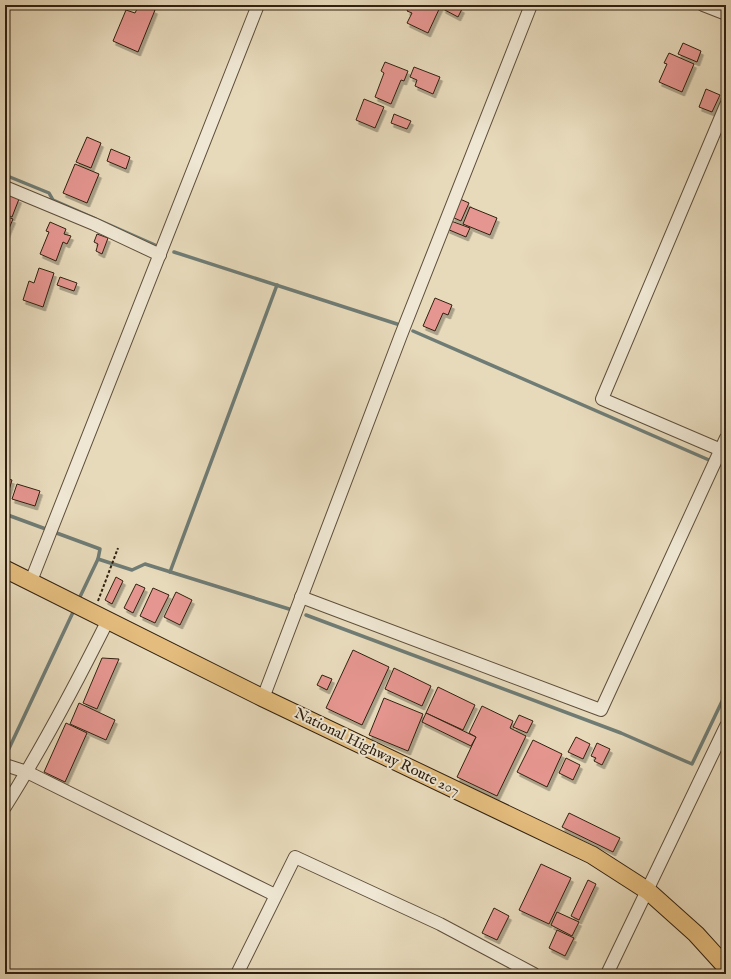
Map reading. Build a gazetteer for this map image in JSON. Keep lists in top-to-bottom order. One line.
{"streets":{"highway":["National Highway Route 207"]}}
